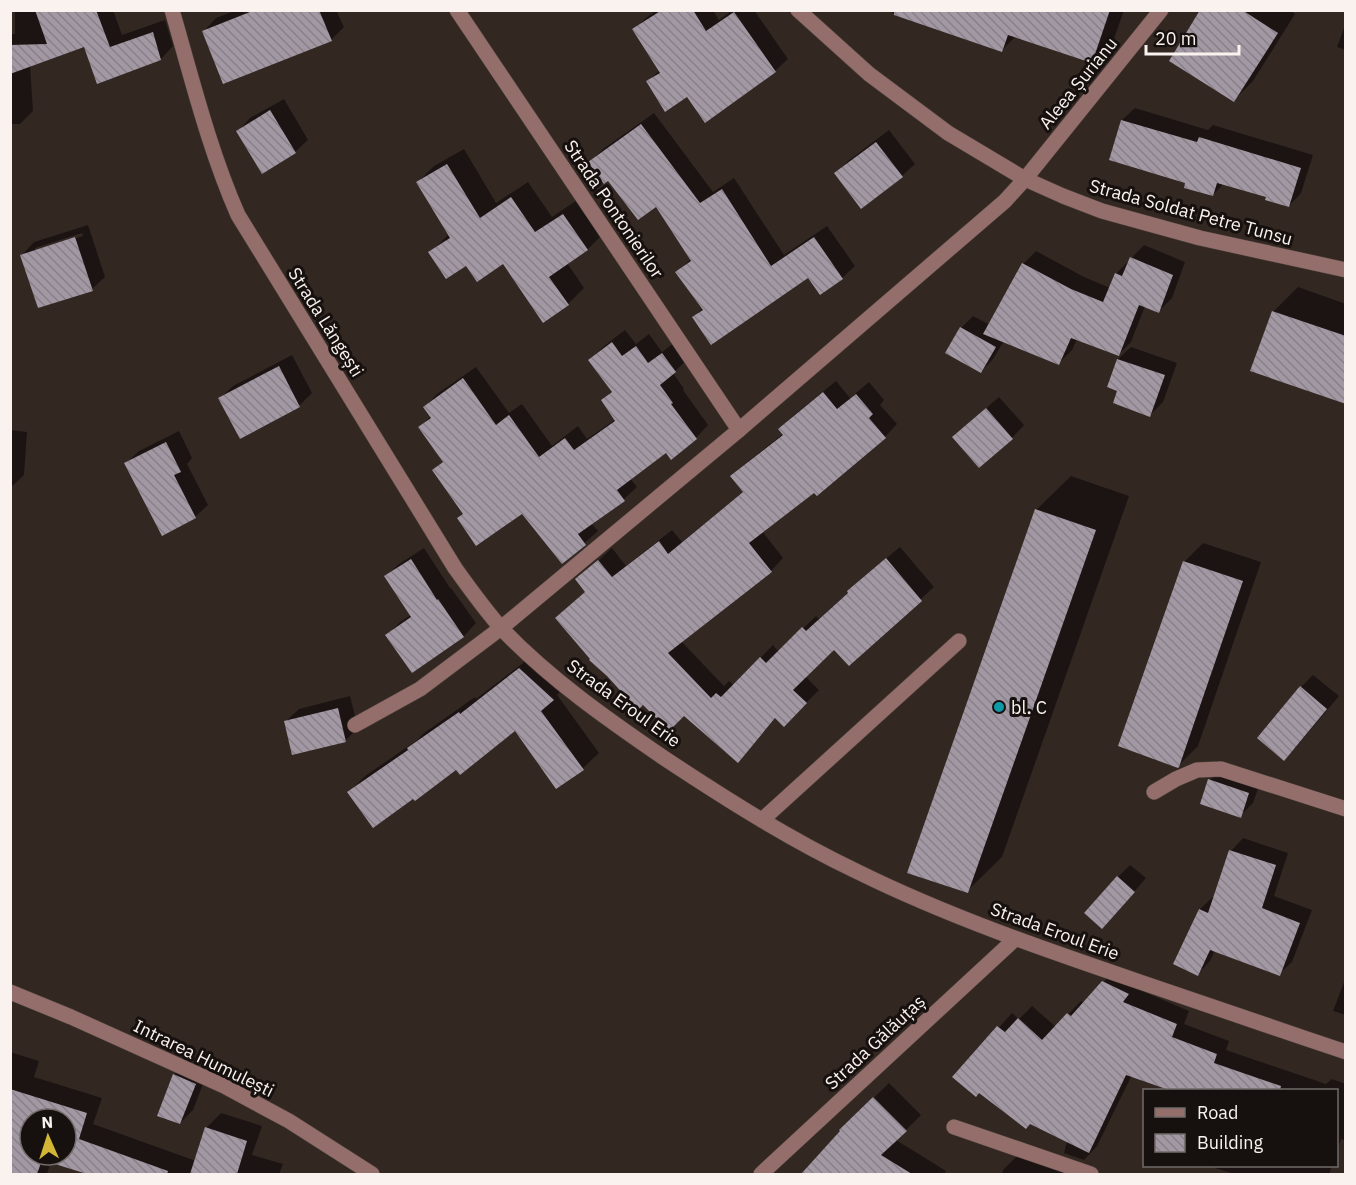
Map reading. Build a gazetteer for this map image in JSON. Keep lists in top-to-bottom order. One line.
{"streets":{"street":["Aleea Șurianu","Strada Pontonierilor","Strada Soldat Petre Tunsu","Strada Lăngești","Strada Eroul Erie","Strada Gălăuțaș","Intrarea Humulești"]},"crossings":[["Aleea Șurianu","Strada Soldat Petre Tunsu"],["Strada Lăngești","Strada Eroul Erie"],["Strada Eroul Erie","Strada Gălăuțaș"]],"places":["bl. C"],"legend":["Road","Building"],"scale_bar":"20 m","north":"top"}
